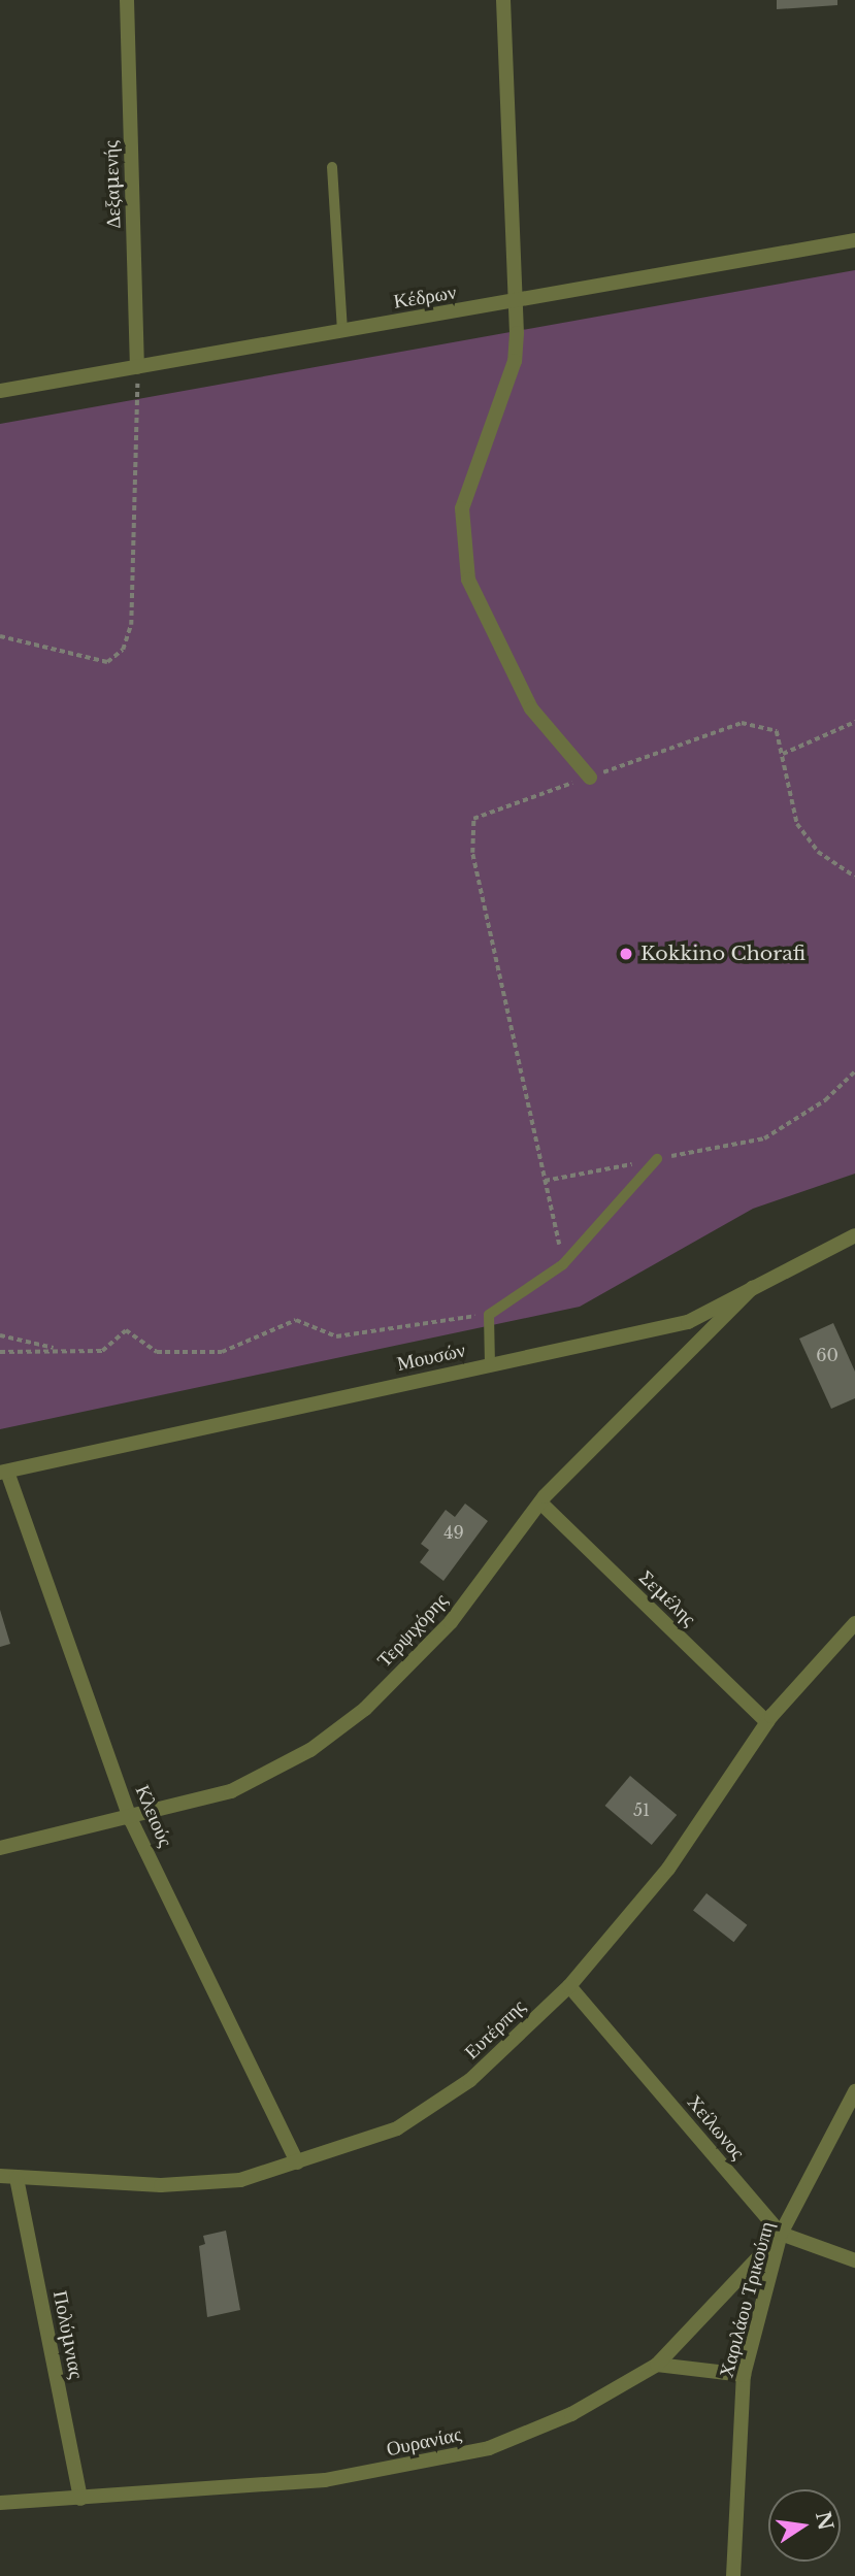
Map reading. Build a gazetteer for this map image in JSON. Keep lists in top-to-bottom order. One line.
{"streets":{"street":["Δεξαμενής","Κέδρων","Μουσών","Σεμέλης","Τερψιχόρης","Κλειούς","Ευτέρπης","Χείλωνος","Χαριλάου Τρικούπη","Πολύμνιας","Ουρανίας"]},"crossings":[["Δεξαμενής","Κέδρων"],["Μουσών","Τερψιχόρης"],["Μουσών","Κλειούς"],["Σεμέλης","Τερψιχόρης"],["Σεμέλης","Ευτέρπης"],["Τερψιχόρης","Κλειούς"],["Κλειούς","Ευτέρπης"],["Ευτέρπης","Χείλωνος"],["Ευτέρπης","Πολύμνιας"],["Χείλωνος","Χαριλάου Τρικούπη"],["Χείλωνος","Ουρανίας"],["Χαριλάου Τρικούπη","Ουρανίας"],["Πολύμνιας","Ουρανίας"]],"places":["Kokkino Chorafi"],"house_numbers":["60","49","51"],"north":"right"}
